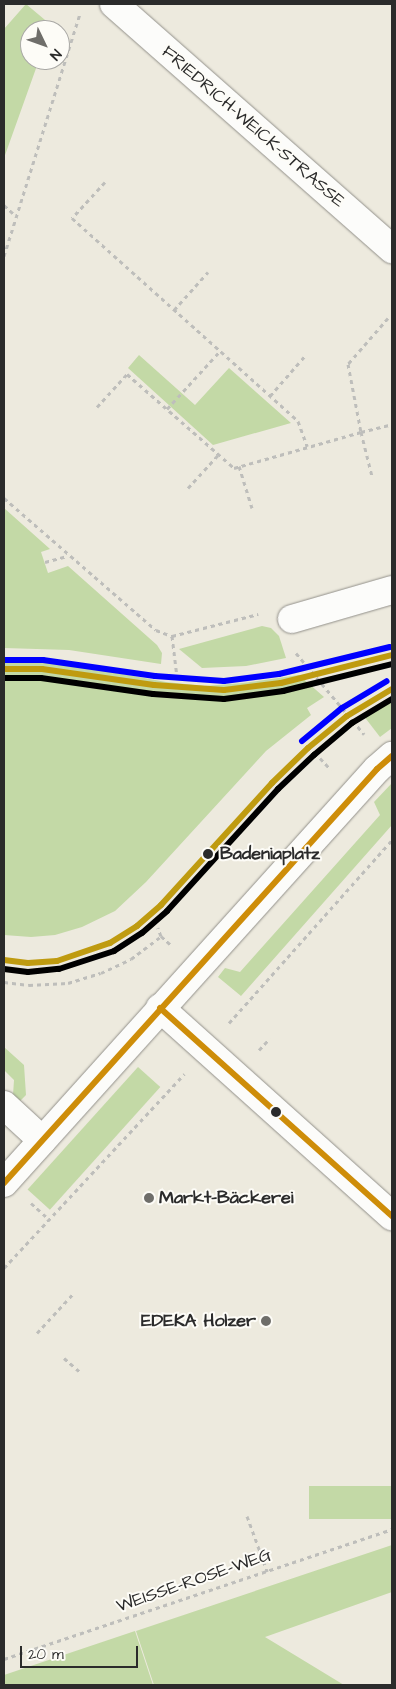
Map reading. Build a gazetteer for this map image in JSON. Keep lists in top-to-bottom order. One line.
{"streets":{"street":["FRIEDRICH-WEICK-STRASSE"],"path":["WEISSE-ROSE-WEG"]},"places":["Badeniaplatz","Markt-Bäckerei","EDEKA Holzer"],"scale_bar":"20 m","north":"bottom right"}
